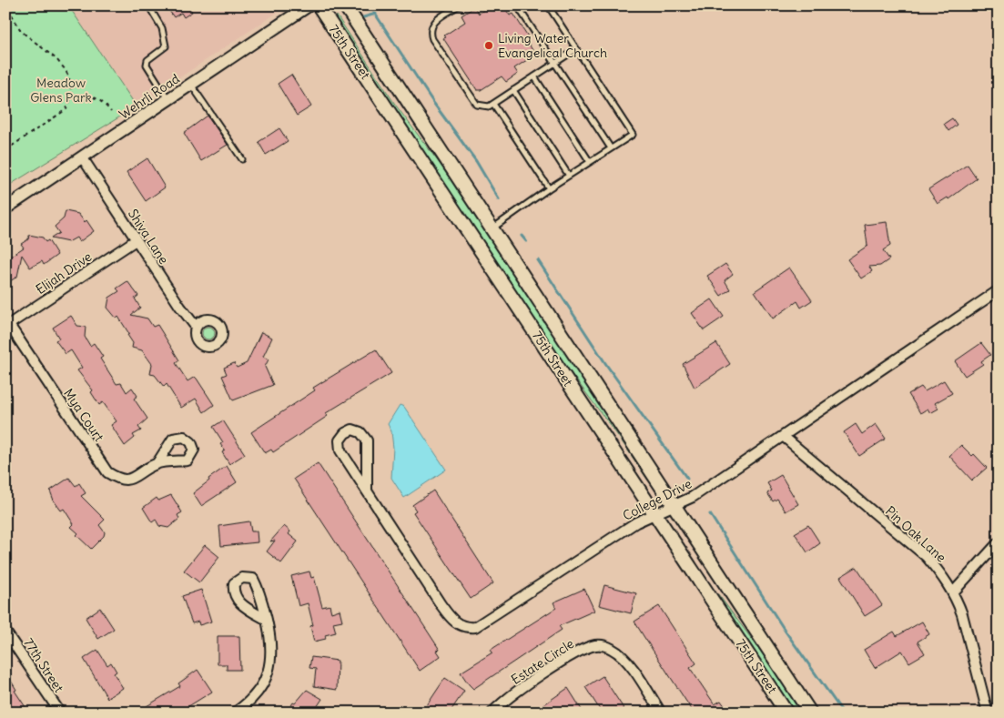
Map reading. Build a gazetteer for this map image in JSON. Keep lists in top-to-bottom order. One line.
{"streets":{"main road":["75th Street"],"street":["Wehrli Road","Shiva Lane","Elijah Drive","Mya Court","College Drive","Pin Oak Lane","Estate Circle","77th Street"]},"crossings":[["75th Street","College Drive"],["Wehrli Road","Shiva Lane"],["Shiva Lane","Elijah Drive"],["Elijah Drive","Mya Court"],["College Drive","Pin Oak Lane"]],"parks":["Meadow Glens Park"],"places":["Living Water Evangelical Church"]}
